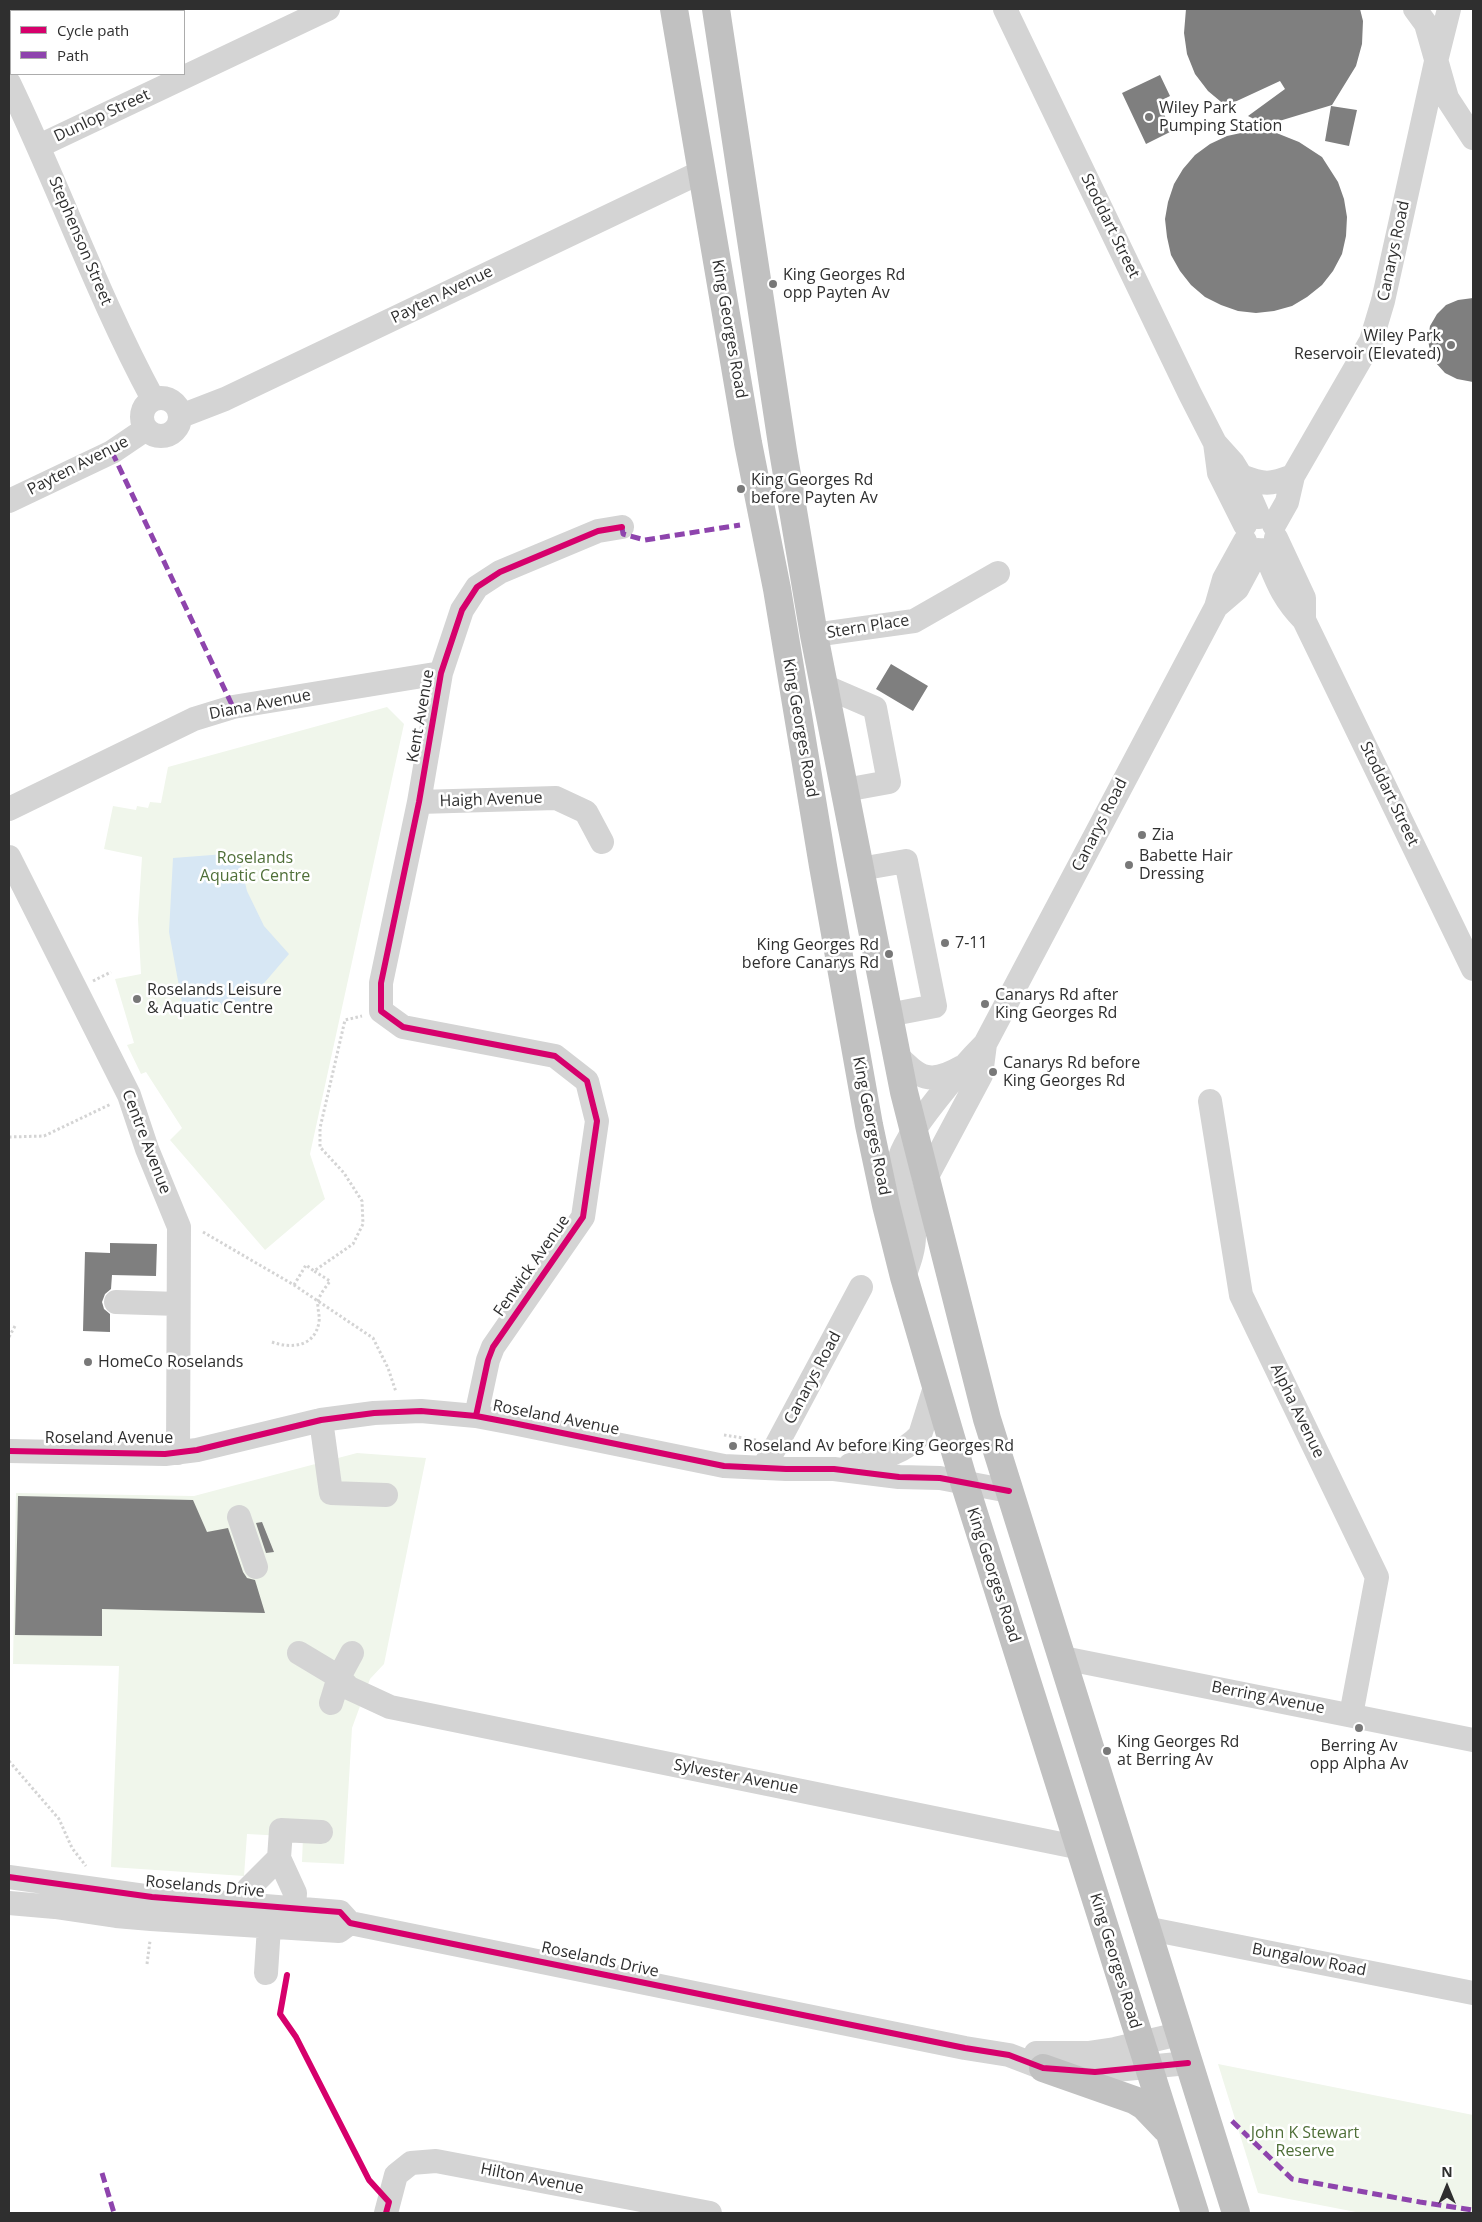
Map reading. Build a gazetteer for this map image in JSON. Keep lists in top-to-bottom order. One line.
{"streets":{"highway":["King Georges Road"],"street":["Dunlop Street","Stoddart Street","Stephenson Street","Canarys Road","Payten Avenue","Stern Place","Diana Avenue","Kent Avenue","Haigh Avenue","Centre Avenue","Fenwick Avenue","Alpha Avenue","Roseland Avenue","Berring Avenue","Sylvester Avenue","Roselands Drive","Bungalow Road","Hilton Avenue"]},"crossings":[["Dunlop Street","Stephenson Street"],["Stoddart Street","Canarys Road"],["Stephenson Street","Payten Avenue"],["Canarys Road","King Georges Road"],["Canarys Road","Roseland Avenue"],["Payten Avenue","King Georges Road"],["King Georges Road","Stern Place"],["King Georges Road","Roseland Avenue"],["King Georges Road","Berring Avenue"],["King Georges Road","Sylvester Avenue"],["King Georges Road","Roselands Drive"],["King Georges Road","Bungalow Road"],["Diana Avenue","Kent Avenue"],["Kent Avenue","Haigh Avenue"],["Kent Avenue","Fenwick Avenue"],["Centre Avenue","Roseland Avenue"],["Fenwick Avenue","Roseland Avenue"],["Alpha Avenue","Berring Avenue"]],"parks":["Roselands Aquatic Centre","John K Stewart Reserve"],"places":["Wiley Park Pumping Station","King Georges Rd opp Payten Av","Wiley Park Reservoir (Elevated)","King Georges Rd before Payten Av","Zia","Babette Hair Dressing","7-11","King Georges Rd before Canarys Rd","Roselands Leisure & Aquatic Centre","Canarys Rd after King Georges Rd","Canarys Rd before King Georges Rd","HomeCo Roselands","Roseland Av before King Georges Rd","Berring Av opp Alpha Av","King Georges Rd at Berring Av"],"legend":["Cycle path","Path"],"north":"top"}
